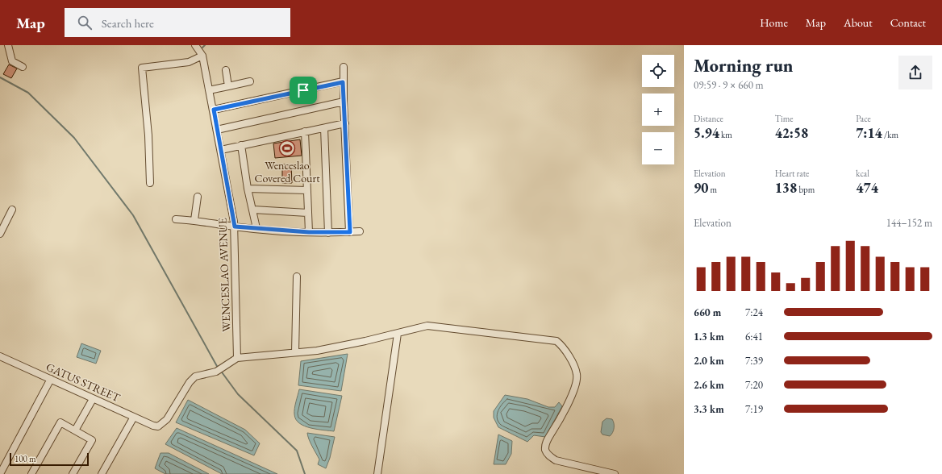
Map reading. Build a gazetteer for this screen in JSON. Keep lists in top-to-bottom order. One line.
{"streets":{"street":["WENCESLAO AVENUE","GATUS STREET"]},"crossings":[["WENCESLAO AVENUE","GATUS STREET"]],"places":{"sports":["Wenceslao Covered Court"]},"scale_bar":"100 m","page":{"header":"Map","search":"Search here","nav":["Home","Map","About","Contact"],"heading":["Morning run","09:59 · 9 × 660 m"],"map_buttons":["+","−"],"stats":[["Distance","5.94 km"],["Time","42:58"],["Pace","7:14 /km"],["Elevation","90 m"],["Heart rate","138 bpm"],["kcal","474"]],"chart":["Elevation","144–152 m"],"list":[{"name":"660 m","note":"7:24"},{"name":"1.3 km","note":"6:41"},{"name":"2.0 km","note":"7:39"},{"name":"2.6 km","note":"7:20"},{"name":"3.3 km","note":"7:19"}],"scale":"100 m"}}
